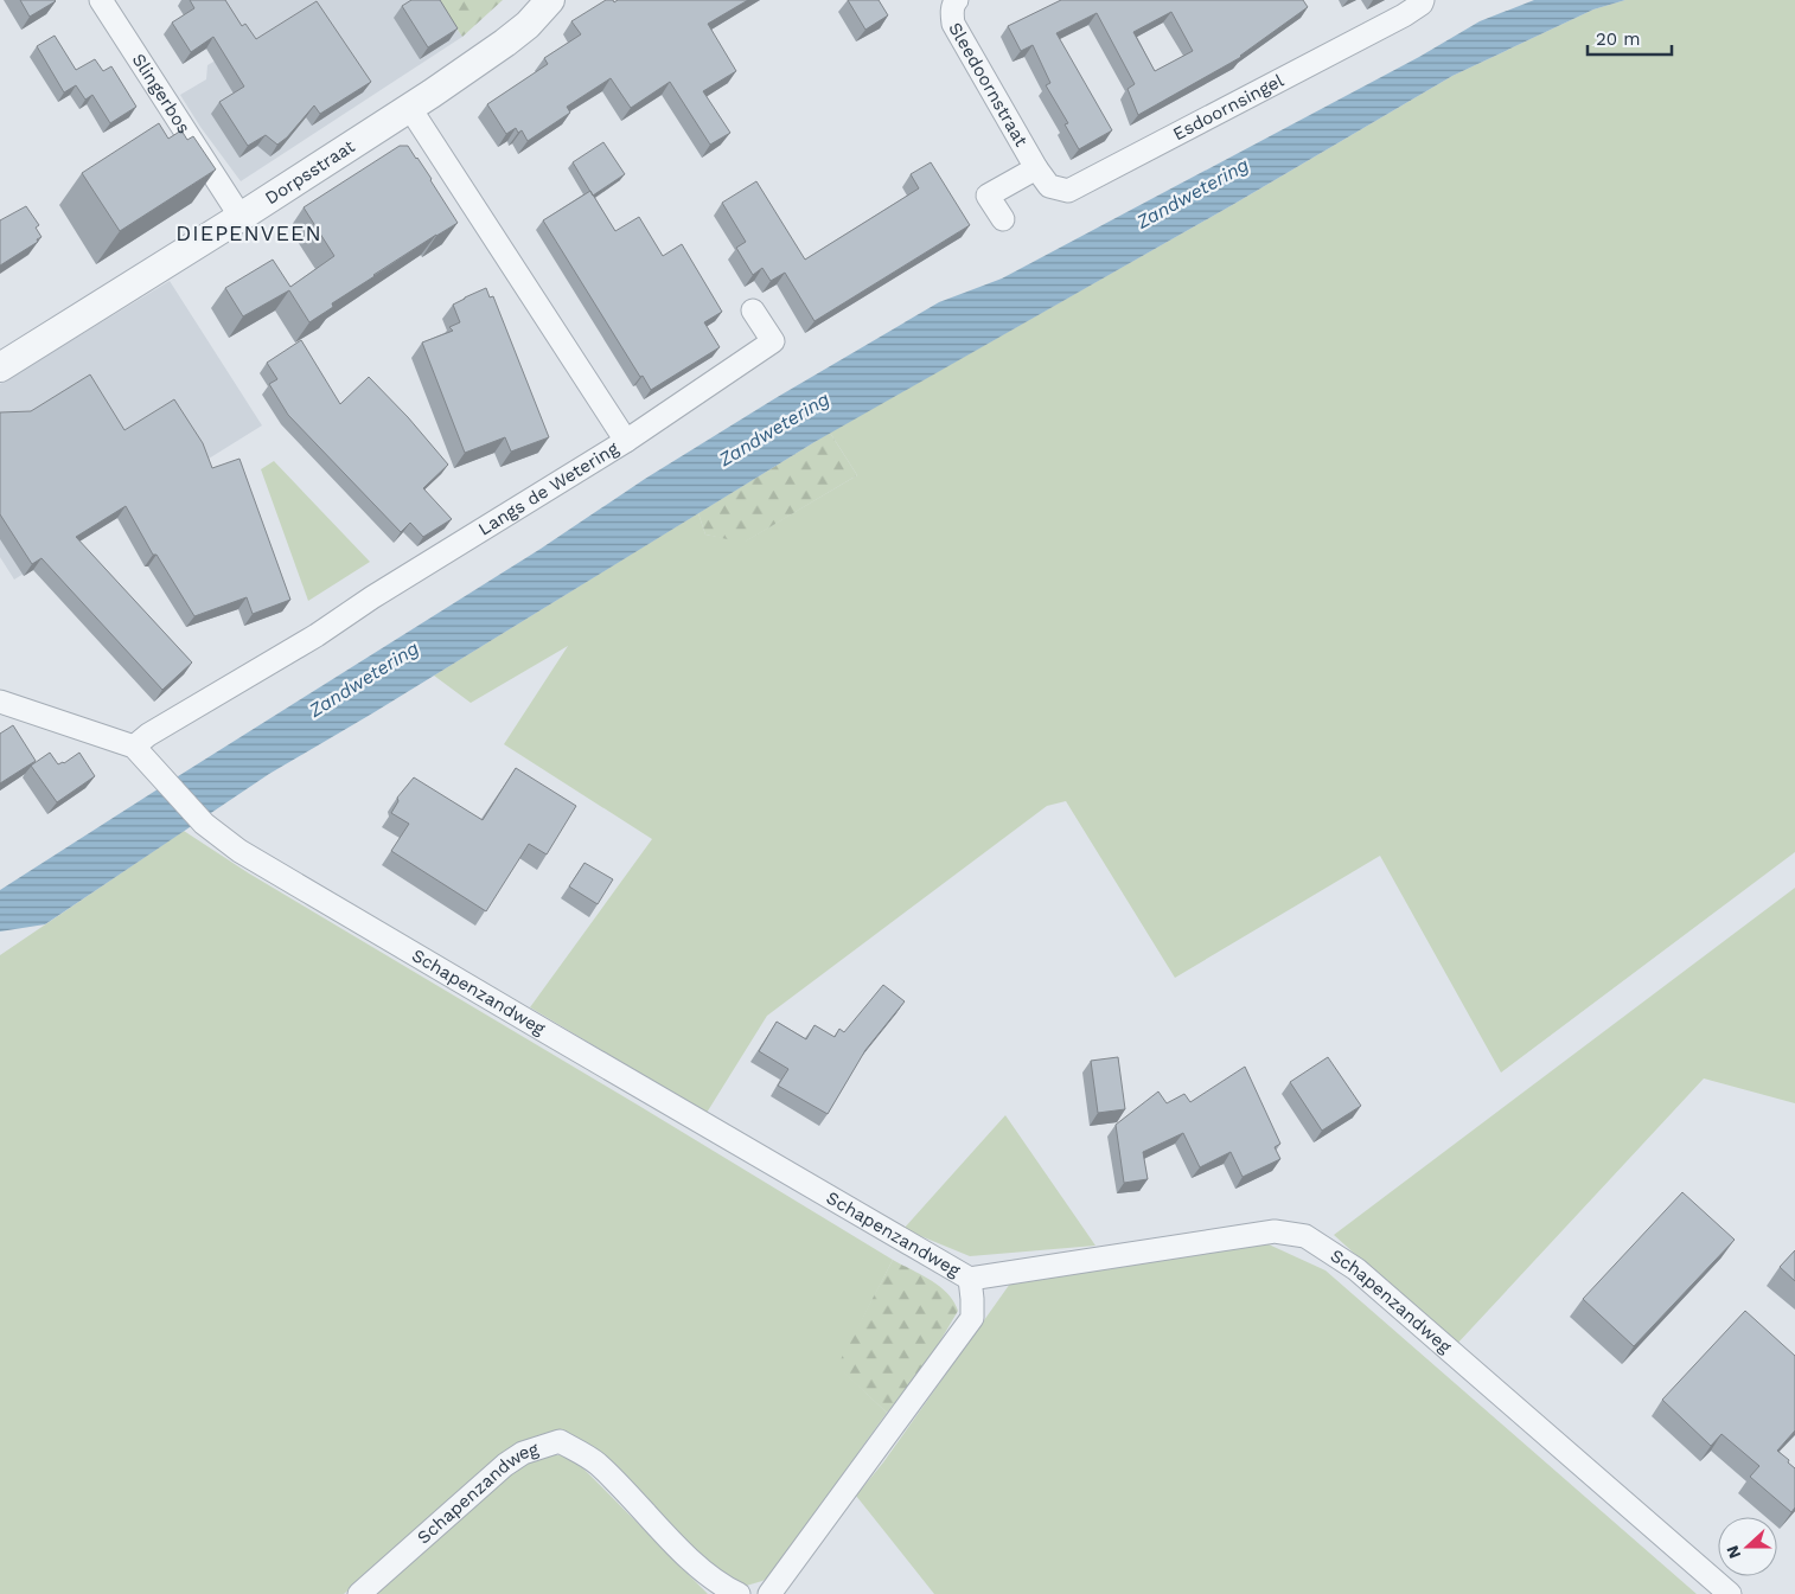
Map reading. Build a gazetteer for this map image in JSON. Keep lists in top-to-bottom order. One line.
{"streets":{"street":["Sleedoornstraat","Slingerbos","Esdoornsingel","Dorpsstraat","Langs de Wetering","Schapenzandweg"]},"crossings":[["Sleedoornstraat","Esdoornsingel"],["Slingerbos","Dorpsstraat"],["Dorpsstraat","Langs de Wetering"],["Langs de Wetering","Schapenzandweg"]],"districts":["DIEPENVEEN"],"water":["Zandwetering"],"scale_bar":"20 m","north":"left"}
